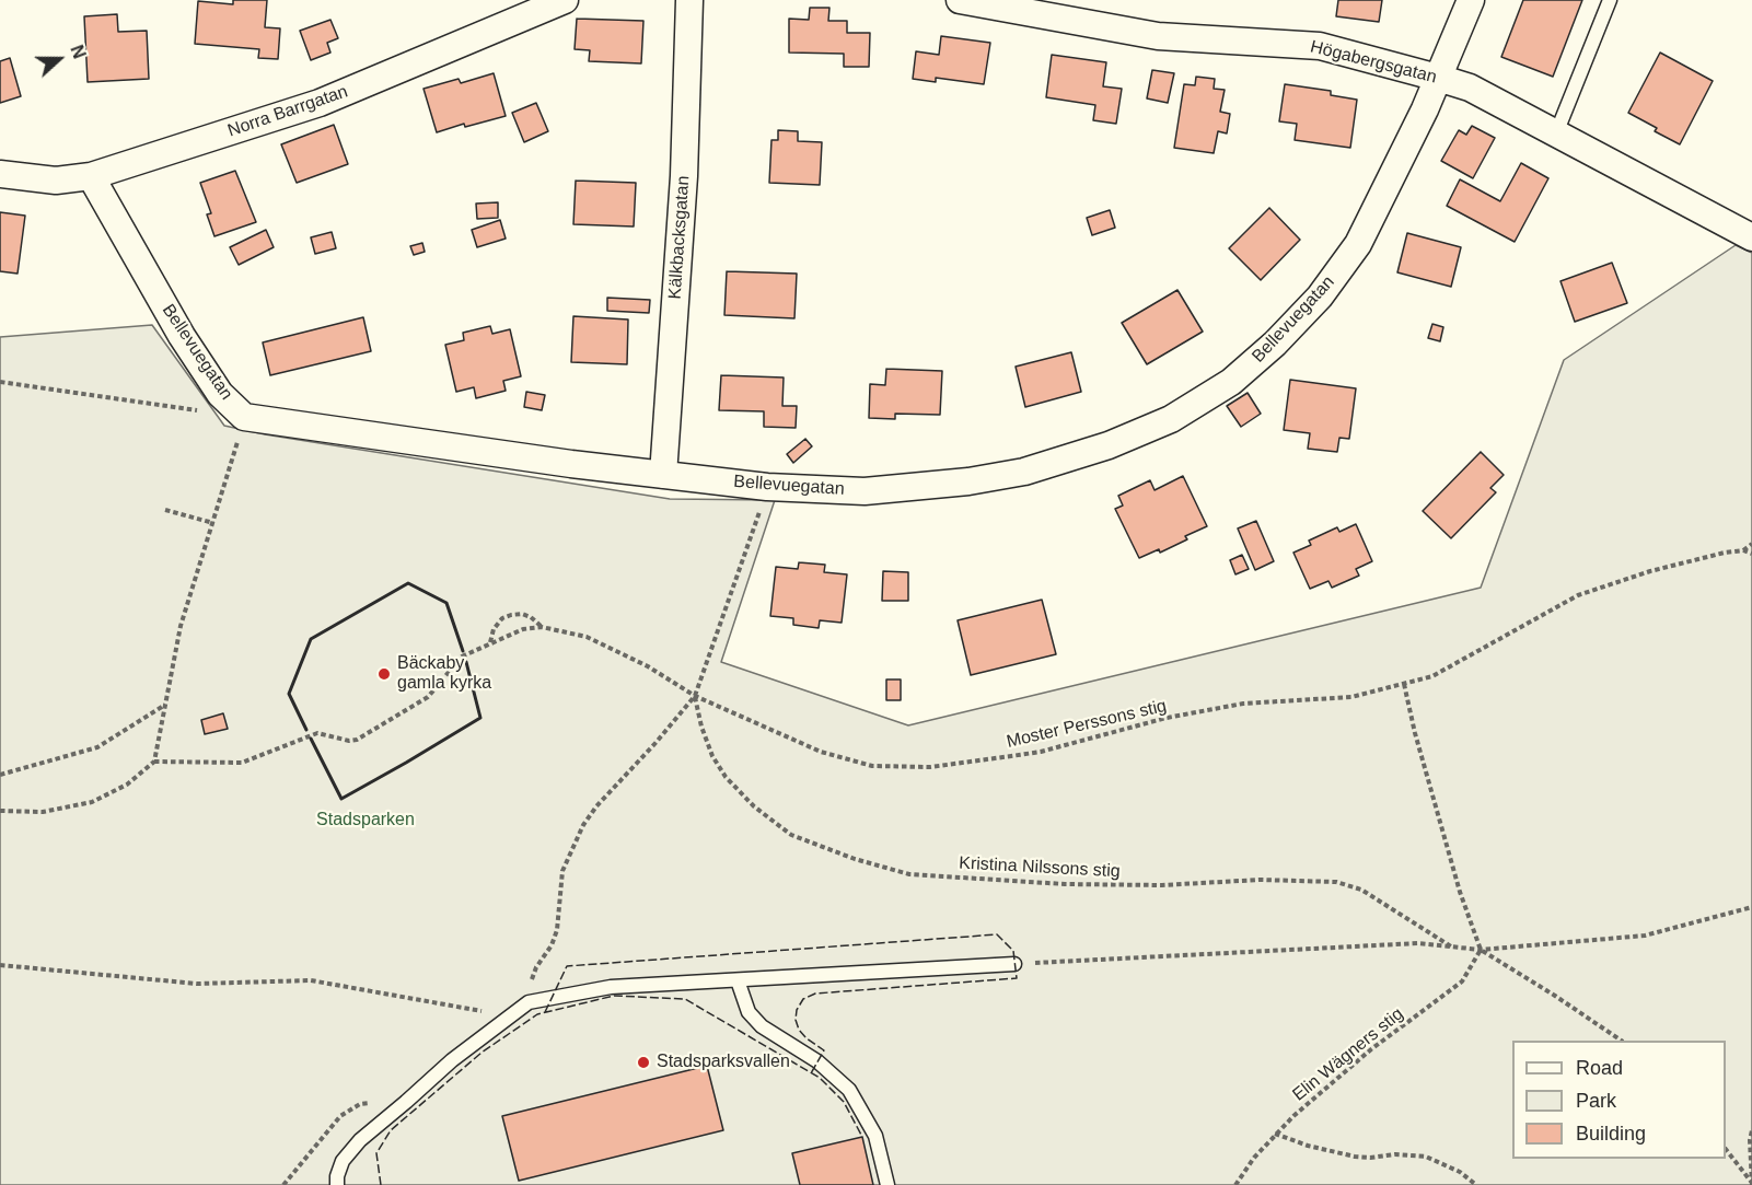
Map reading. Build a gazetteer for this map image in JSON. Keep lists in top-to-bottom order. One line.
{"streets":{"street":["Högabergsgatan","Norra Barrgatan","Kälkbacksgatan","Bellevuegatan"],"path":["Moster Perssons stig","Kristina Nilssons stig","Elin Wägners stig"]},"crossings":[["Högabergsgatan","Bellevuegatan"],["Norra Barrgatan","Bellevuegatan"],["Kälkbacksgatan","Bellevuegatan"],["Moster Perssons stig","Kristina Nilssons stig"]],"parks":["Stadsparken"],"places":["Bäckaby gamla kyrka","Stadsparksvallen"],"legend":["Road","Park","Building"],"north":"right"}
